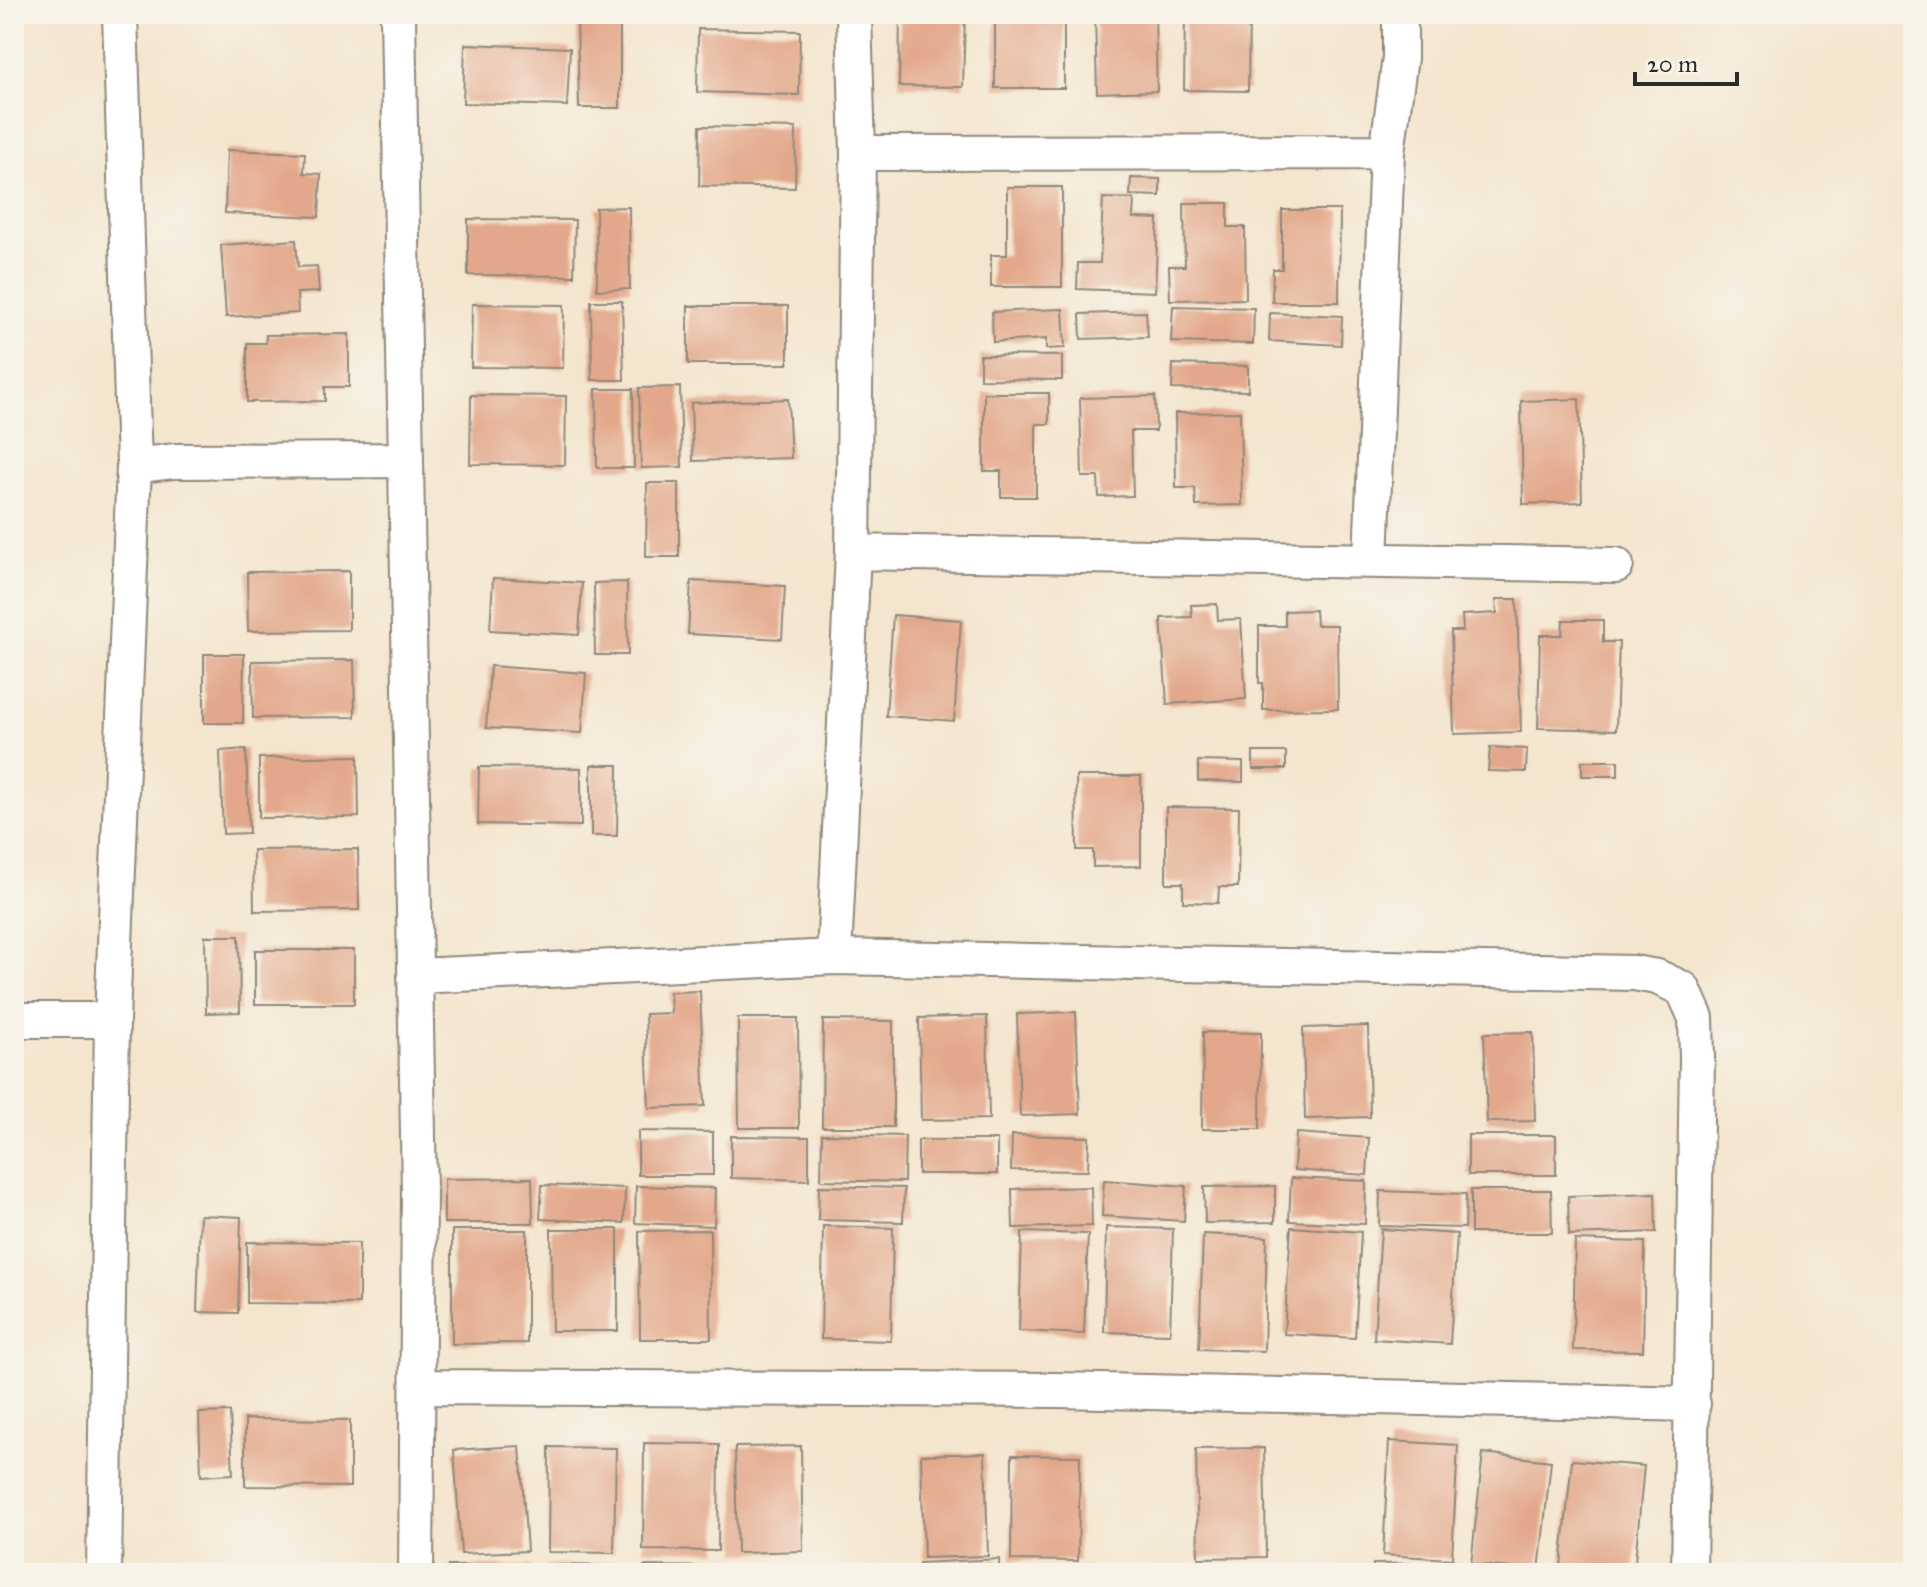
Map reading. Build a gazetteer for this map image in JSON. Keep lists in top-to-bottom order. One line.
{"scale_bar":"20 m"}
